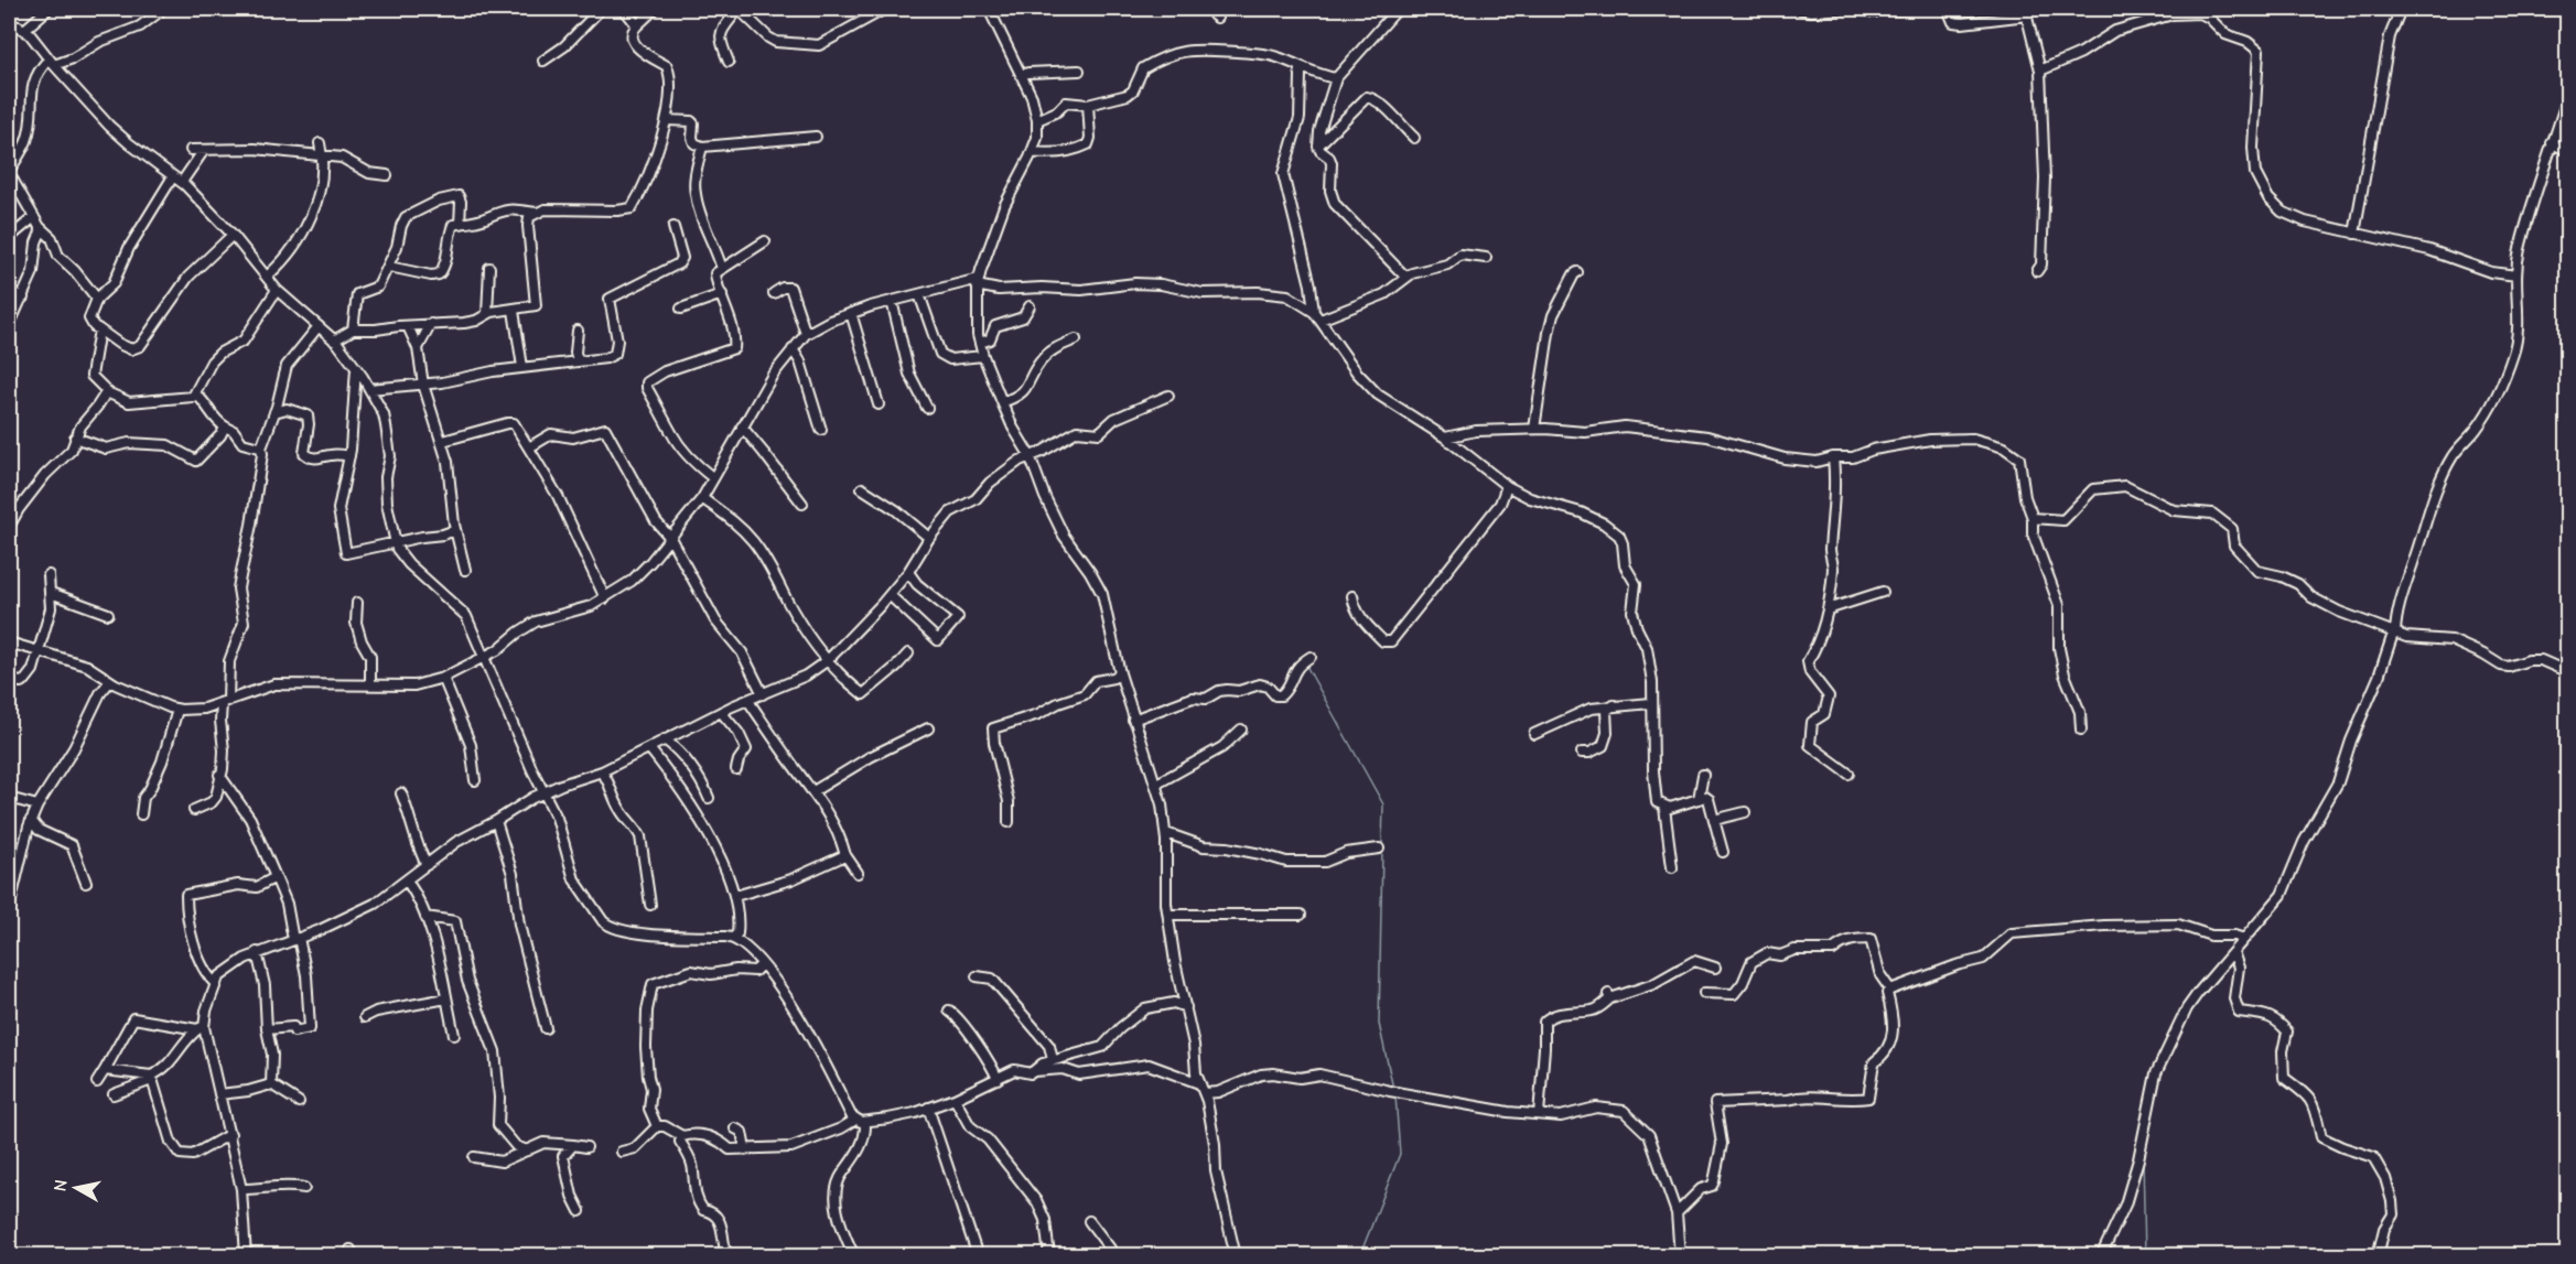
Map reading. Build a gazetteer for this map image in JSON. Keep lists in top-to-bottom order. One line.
{"north":"left"}
